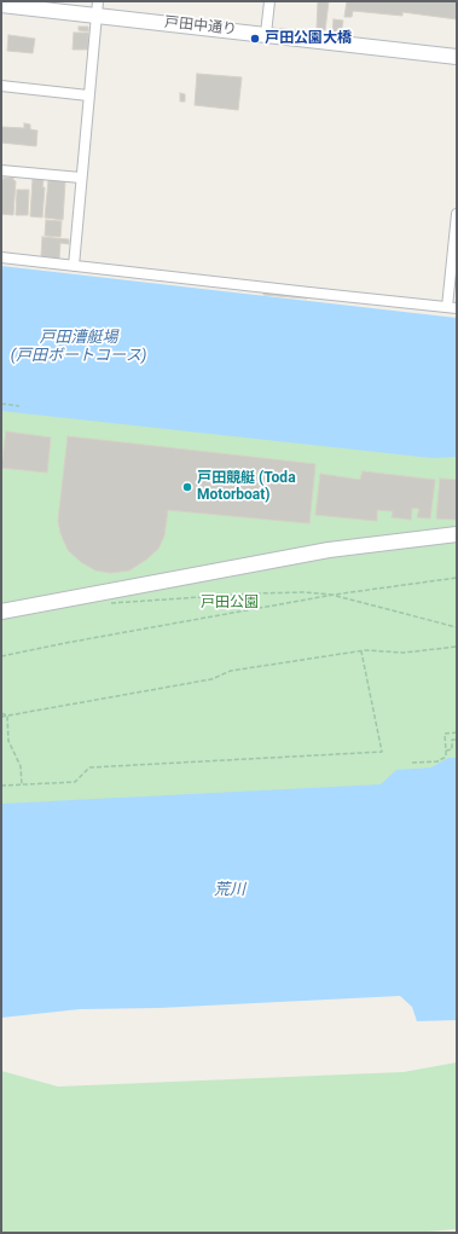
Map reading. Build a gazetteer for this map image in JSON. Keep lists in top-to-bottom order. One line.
{"streets":{"street":["戸田中通り"]},"water":["戸田漕艇場 (戸田ボートコース)","荒川"],"parks":["戸田公園"],"places":["戸田公園大橋","戸田競艇 (Toda Motorboat)"]}
